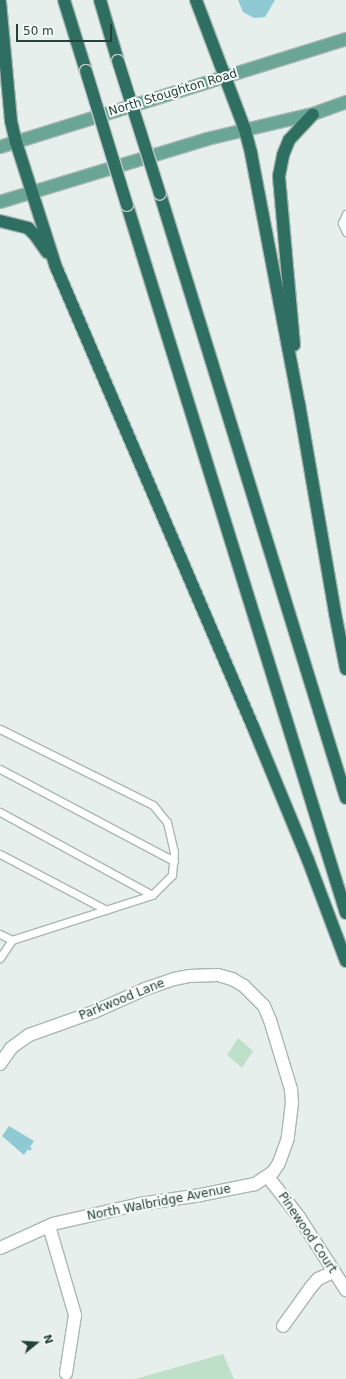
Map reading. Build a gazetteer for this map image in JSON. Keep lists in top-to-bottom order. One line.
{"streets":{"main road":["North Stoughton Road"],"street":["Parkwood Lane","North Walbridge Avenue","Pinewood Court"]},"crossings":[["Parkwood Lane","North Walbridge Avenue"],["North Walbridge Avenue","Pinewood Court"]],"scale_bar":"50 m","north":"right"}
